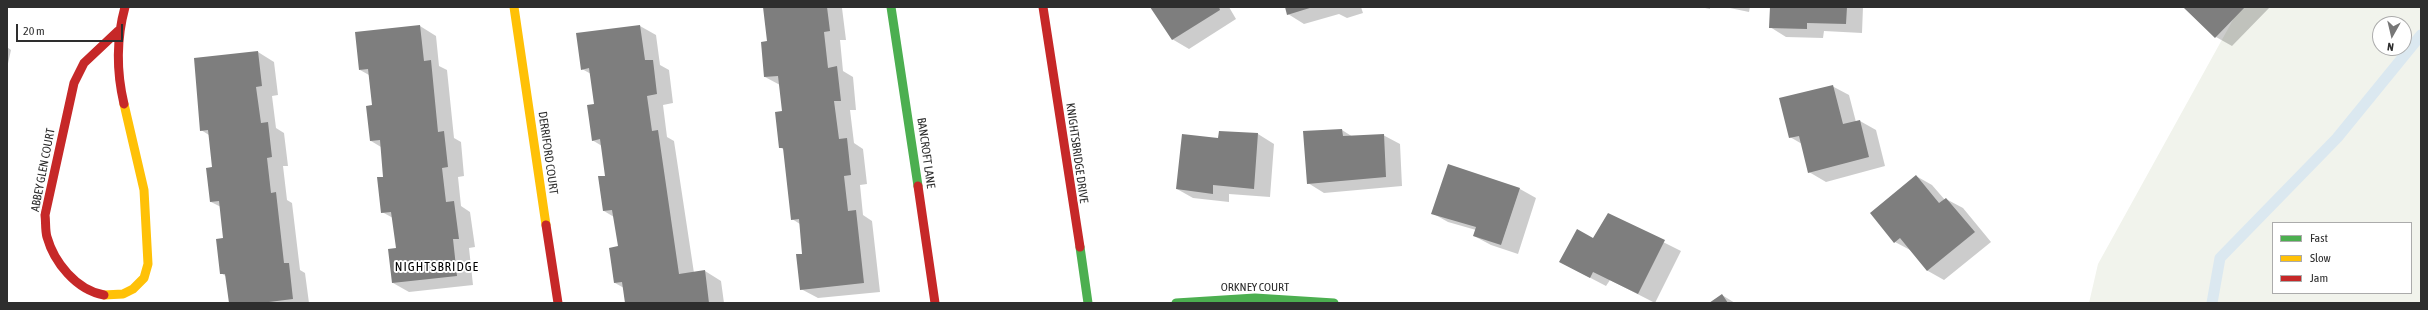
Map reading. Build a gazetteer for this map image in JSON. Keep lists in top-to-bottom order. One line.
{"streets":{"street":["DERRIFORD COURT","BANCROFT LANE","KNIGHTSBRIDGE DRIVE","ABBEY GLEN COURT","ORKNEY COURT"]},"districts":["NIGHTSBRIDGE"],"legend":["Fast","Slow","Jam"],"scale_bar":"20 m","north":"bottom"}
